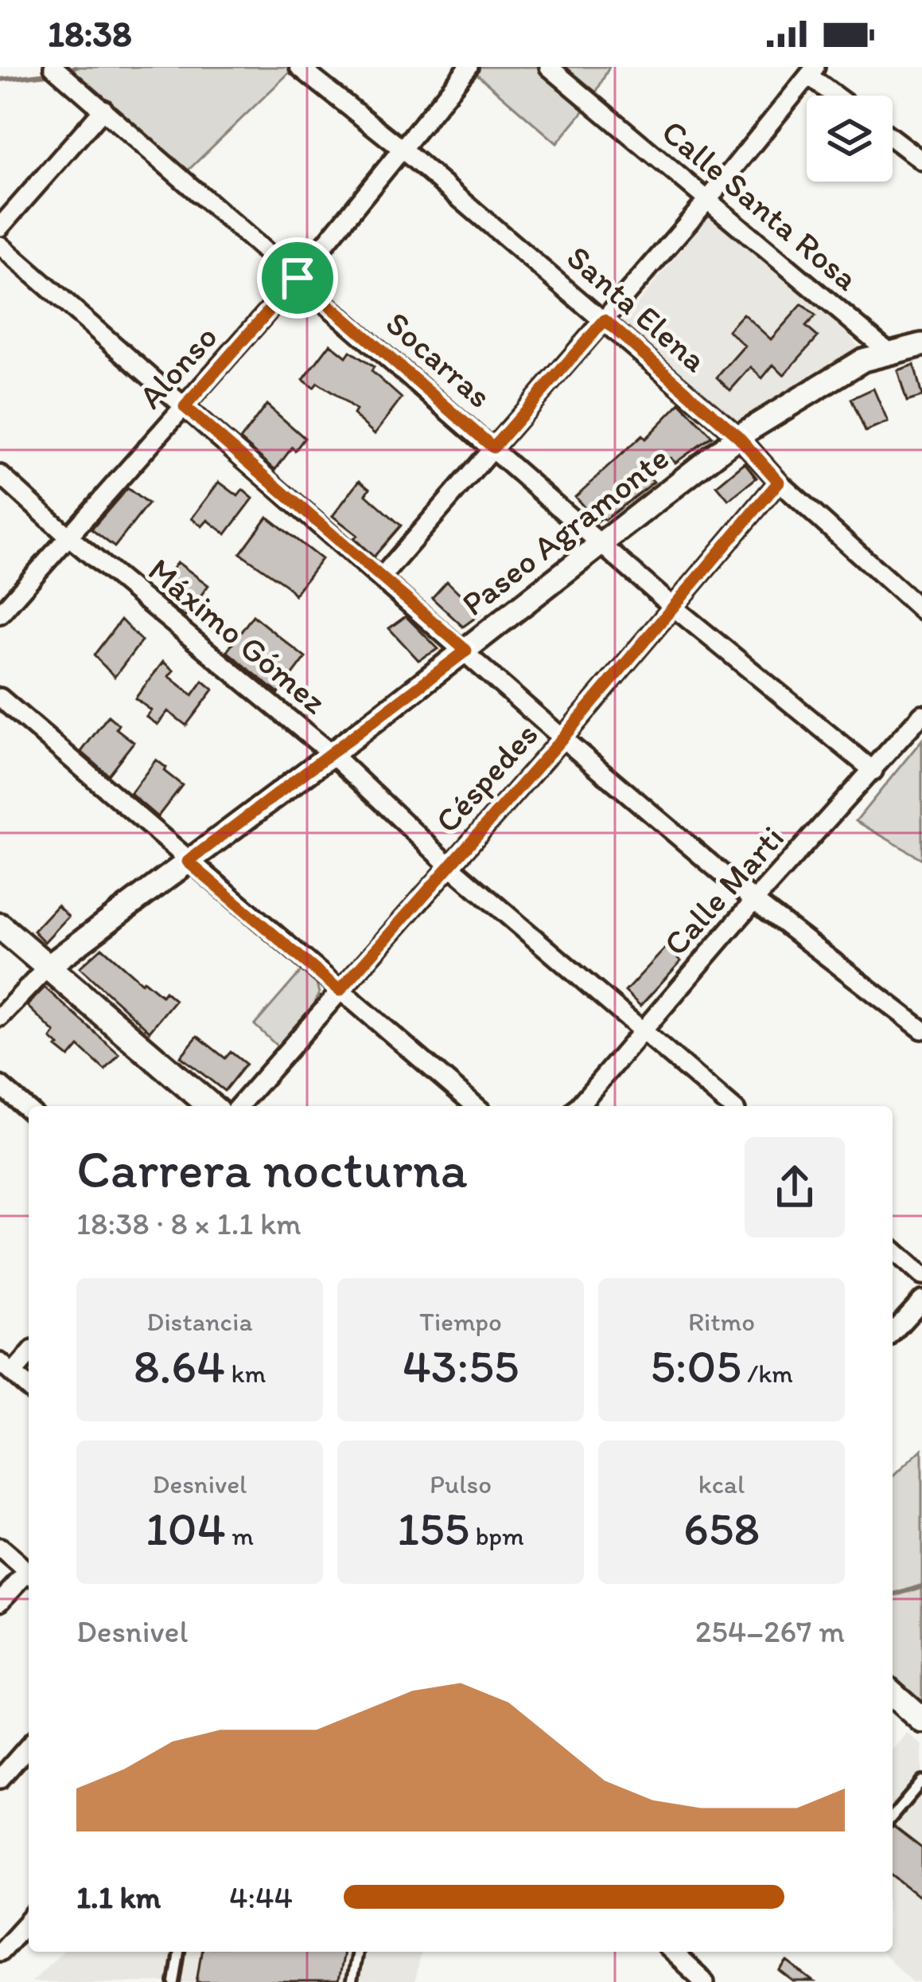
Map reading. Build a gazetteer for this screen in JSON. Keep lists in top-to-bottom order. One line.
{"streets":{"street":["Calle Santa Rosa","Santa Elena","Socarras","Alonso","Paseo Agramonte","Máximo Gómez","Céspedes","Calle Marti"]},"crossings":[["Calle Santa Rosa","Paseo Agramonte"],["Santa Elena","Alonso"],["Santa Elena","Paseo Agramonte"],["Santa Elena","Céspedes"],["Socarras","Alonso"],["Socarras","Paseo Agramonte"],["Socarras","Céspedes"],["Socarras","Calle Marti"],["Alonso","Máximo Gómez"],["Paseo Agramonte","Máximo Gómez"],["Máximo Gómez","Céspedes"],["Máximo Gómez","Calle Marti"]],"page":{"status":"18:38","heading":["Carrera nocturna","18:38 · 8 × 1.1 km"],"stats":[["Distancia","8.64 km"],["Tiempo","43:55"],["Ritmo","5:05 /km"],["Desnivel","104 m"],["Pulso","155 bpm"],["kcal","658"]],"chart":["Desnivel","254–267 m"],"list":[{"name":"1.1 km","note":"4:44"}]}}
